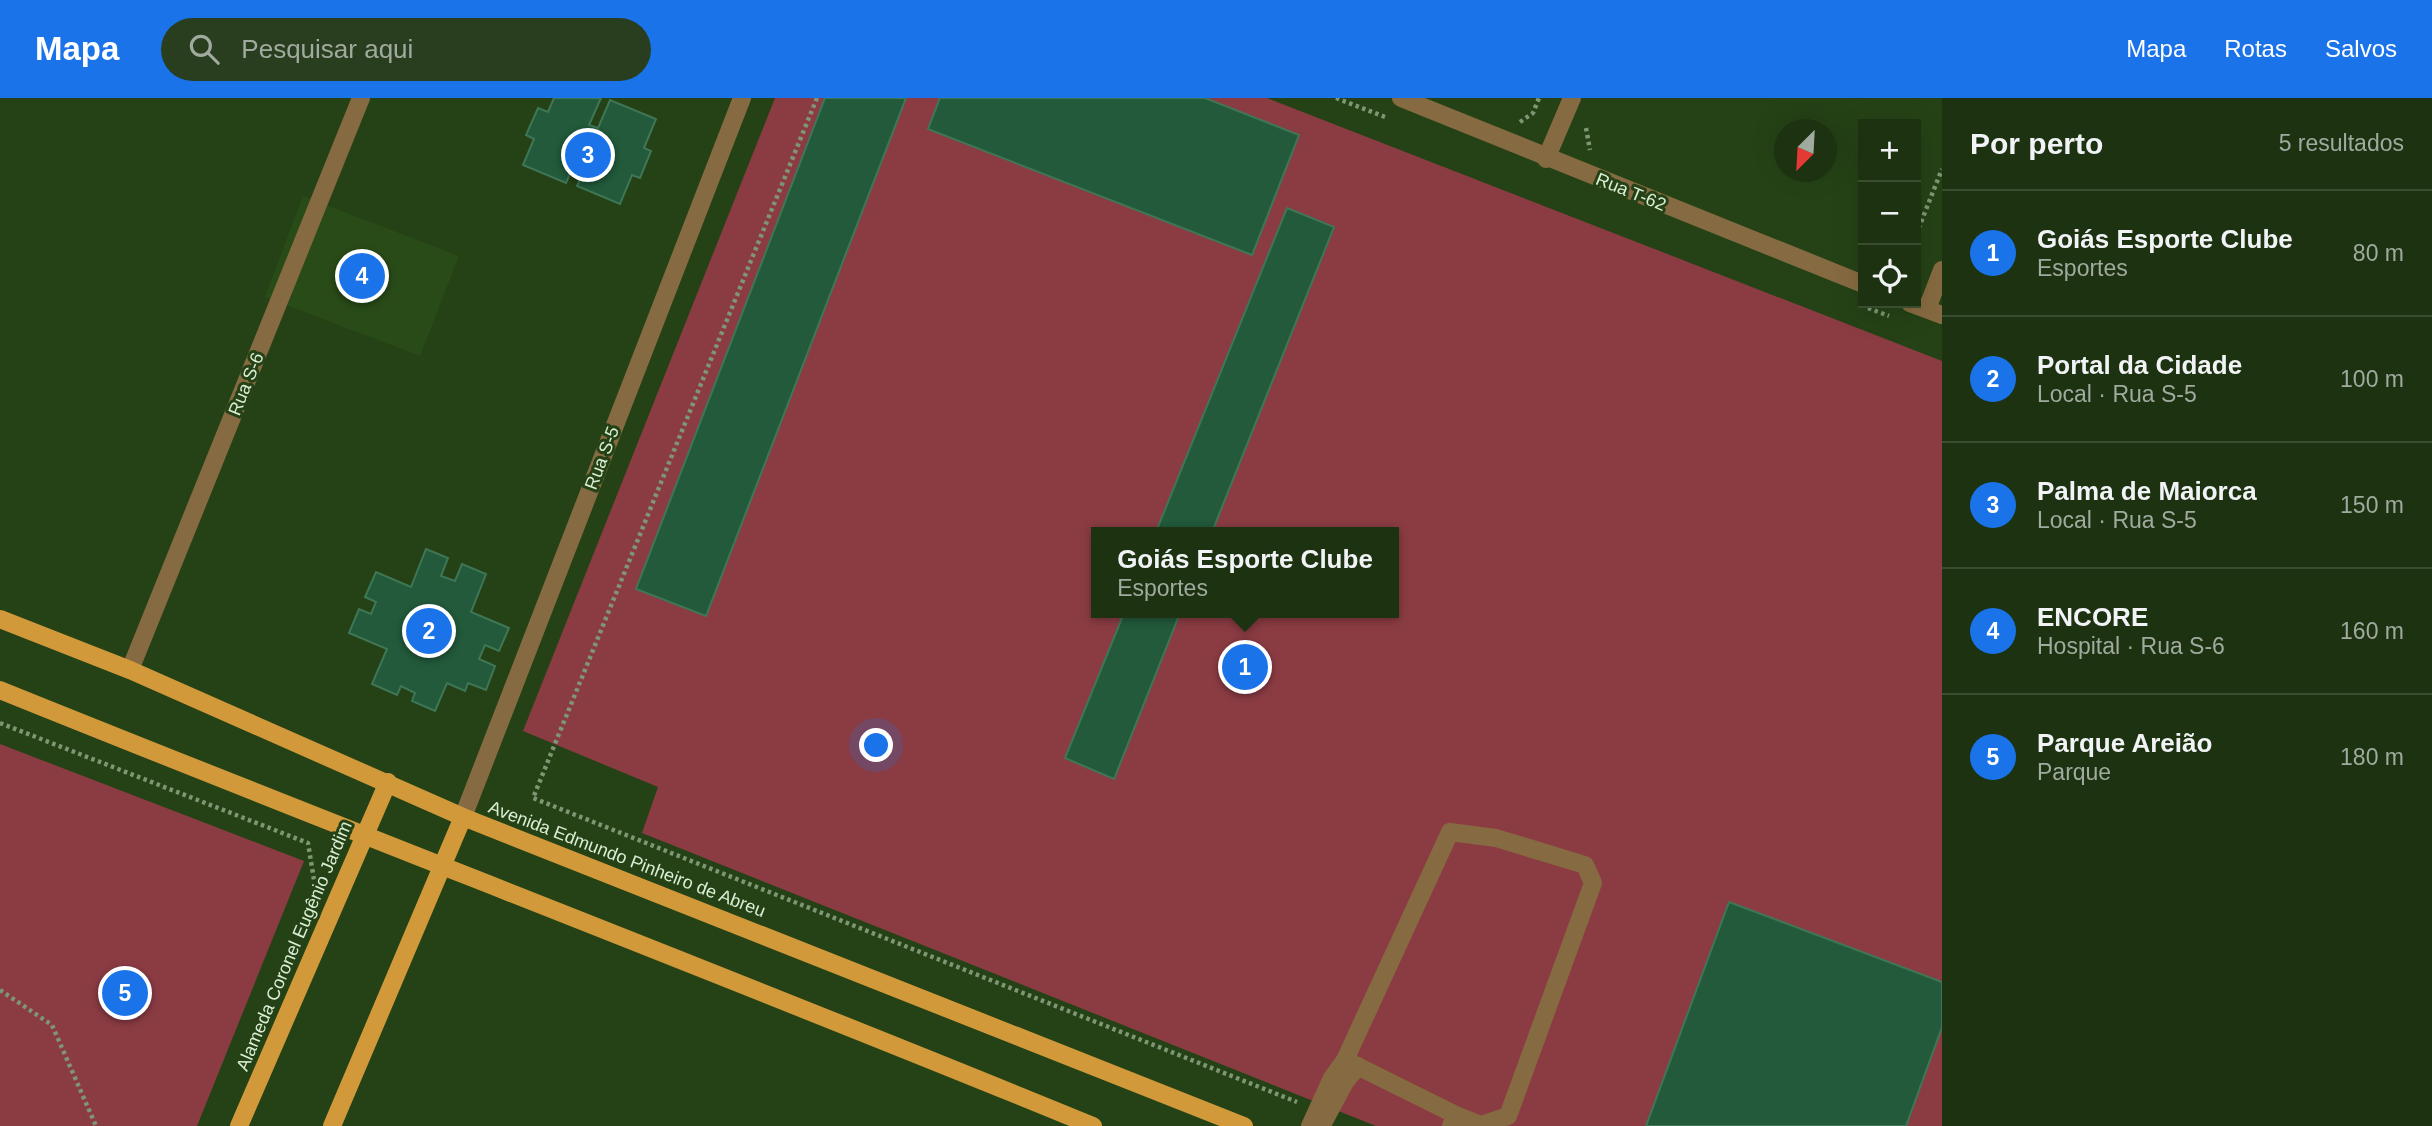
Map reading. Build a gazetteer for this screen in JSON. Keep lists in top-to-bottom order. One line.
{"streets":{"main road":["Avenida Edmundo Pinheiro de Abreu","Alameda Coronel Eugênio Jardim"],"street":["Rua T-62","Rua S-6","Rua S-5"]},"crossings":[["Rua S-6","Avenida Edmundo Pinheiro de Abreu"],["Rua S-5","Avenida Edmundo Pinheiro de Abreu"],["Avenida Edmundo Pinheiro de Abreu","Alameda Coronel Eugênio Jardim"]],"north":"bottom left","page":{"header":"Mapa","search":"Pesquisar aqui","nav":["Mapa","Rotas","Salvos"],"heading":["Por perto","5 resultados"],"map_buttons":["+","−"],"pins":["3","4","2","1","5"],"list":[{"mark":"1","name":"Goiás Esporte Clube","note":"Esportes","value":"80 m"},{"mark":"2","name":"Portal da Cidade","note":"Local · Rua S-5","value":"100 m"},{"mark":"3","name":"Palma de Maiorca","note":"Local · Rua S-5","value":"150 m"},{"mark":"4","name":"ENCORE","note":"Hospital · Rua S-6","value":"160 m"},{"mark":"5","name":"Parque Areião","note":"Parque","value":"180 m"}],"popup":["Goiás Esporte Clube","Esportes"]}}
